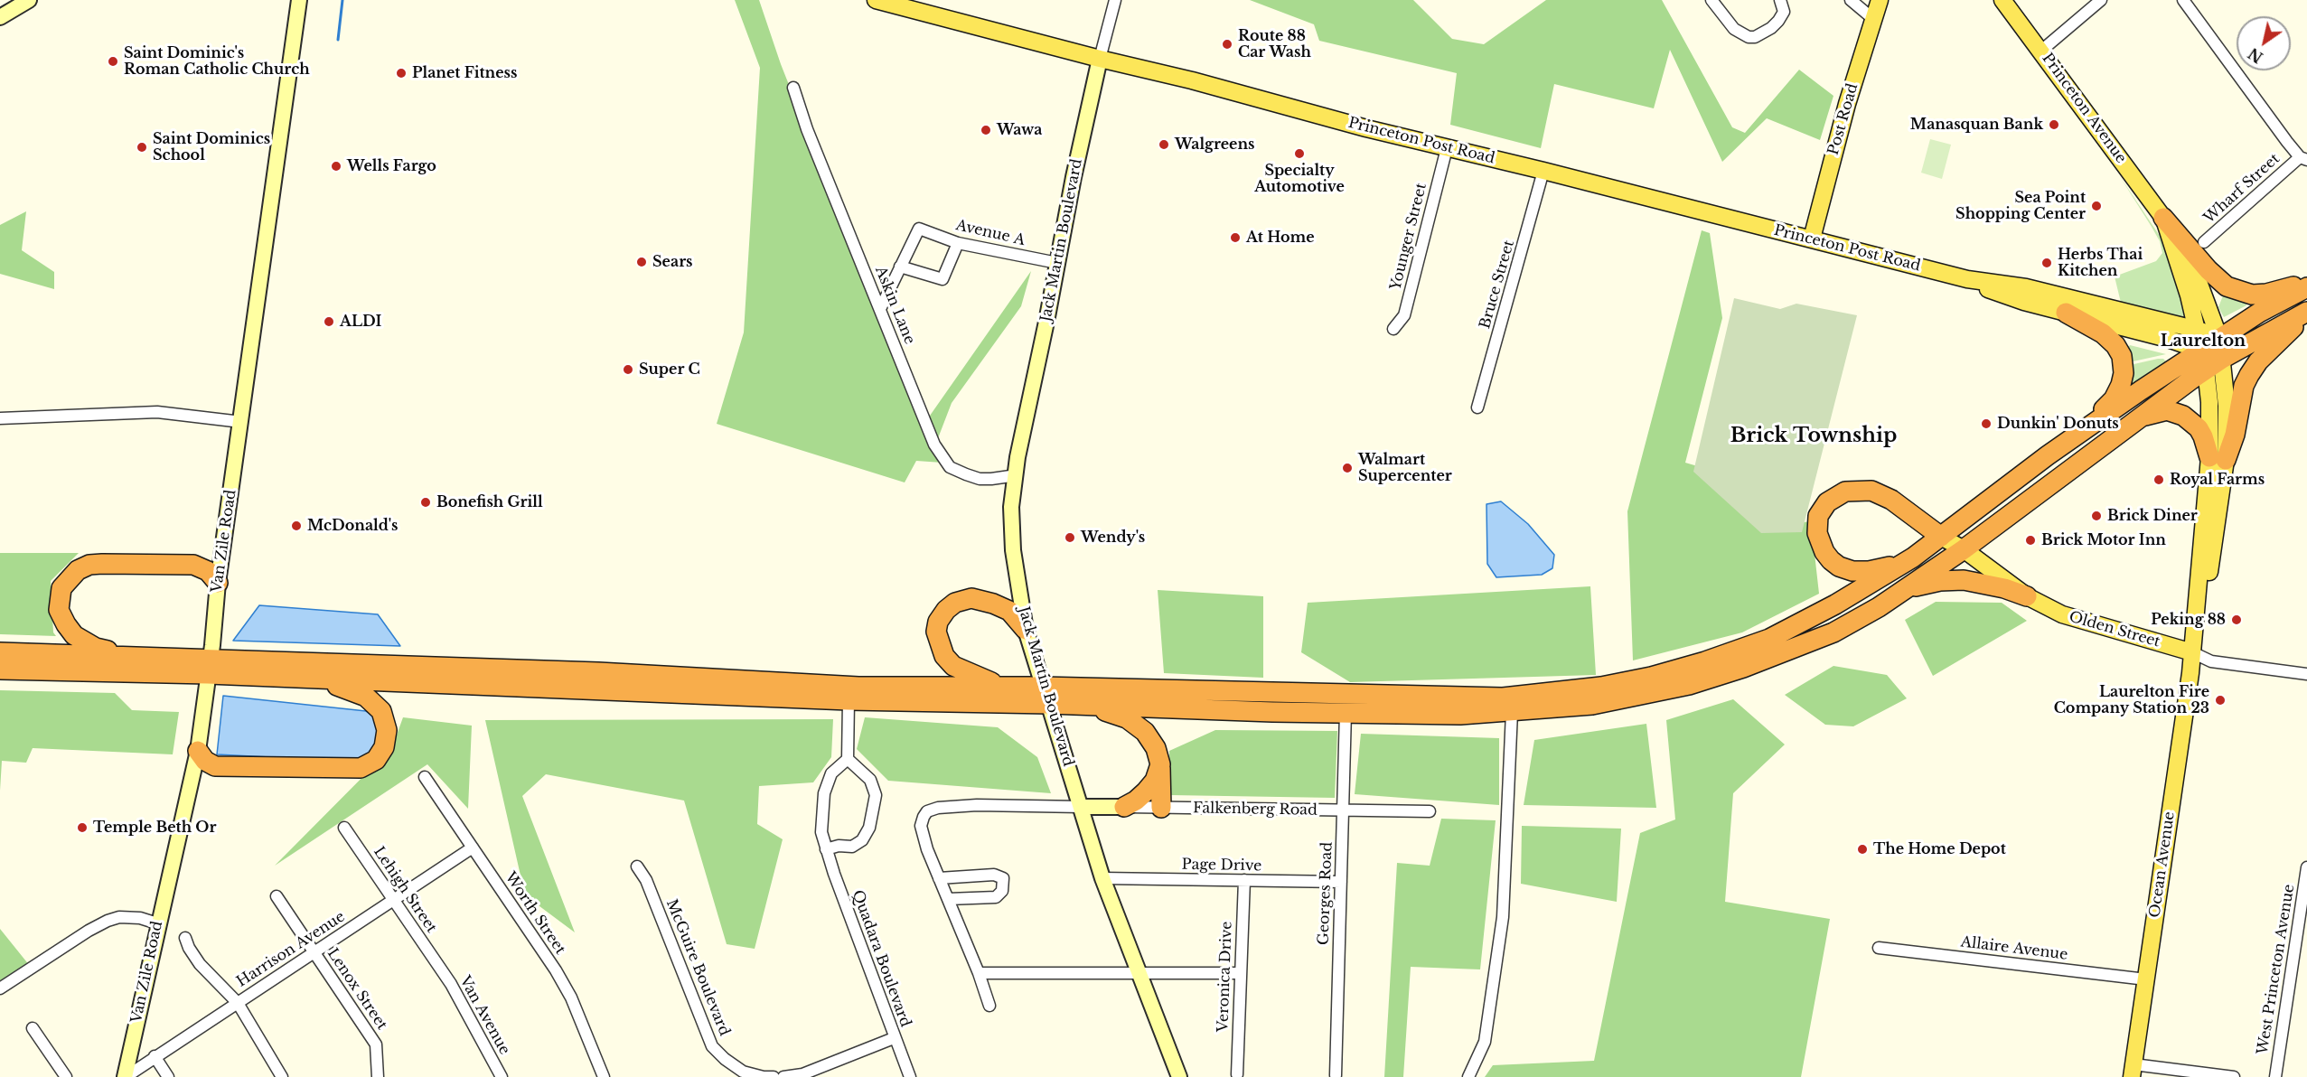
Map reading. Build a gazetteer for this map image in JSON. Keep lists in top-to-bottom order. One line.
{"streets":{"main road":["Princeton Avenue","Post Road","Princeton Post Road","Olden Street","Ocean Avenue"],"street":["Wharf Street","Avenue A","Younger Street","Jack Martin Boulevard","Bruce Street","Askin Lane","Van Zile Road","Falkenberg Road","Page Drive","Lehigh Street","Georges Road","Worth Street","Allaire Avenue","Harrison Avenue","Quadara Boulevard","McGuire Boulevard","West Princeton Avenue","Veronica Drive","Lenox Street","Van Avenue"]},"crossings":[["Princeton Avenue","Princeton Post Road"],["Princeton Avenue","Ocean Avenue"],["Post Road","Princeton Post Road"],["Princeton Post Road","Younger Street"],["Princeton Post Road","Jack Martin Boulevard"],["Princeton Post Road","Bruce Street"],["Princeton Post Road","Ocean Avenue"],["Avenue A","Jack Martin Boulevard"],["Jack Martin Boulevard","Askin Lane"],["Jack Martin Boulevard","Falkenberg Road"],["Jack Martin Boulevard","Page Drive"],["Van Zile Road","Harrison Avenue"],["Olden Street","Ocean Avenue"],["Falkenberg Road","Georges Road"],["Ocean Avenue","Allaire Avenue"],["Page Drive","Georges Road"],["Page Drive","Veronica Drive"],["Lehigh Street","Harrison Avenue"],["Lehigh Street","Van Avenue"],["Worth Street","Harrison Avenue"],["Harrison Avenue","Lenox Street"]],"districts":["Laurelton","Brick Township"],"places":["Route 88 Car Wash","Saint Dominic's Roman Catholic Church","Planet Fitness","Manasquan Bank","Wawa","Walgreens","Saint Dominics School","Specialty Automotive","Wells Fargo","Sea Point Shopping Center","At Home","Sears","Herbs Thai Kitchen","ALDI","Super C","Dunkin' Donuts","Walmart Supercenter","Royal Farms","Bonefish Grill","Brick Diner","McDonald's","Wendy's","Brick Motor Inn","Peking 88","Laurelton Fire Company Station 23","Temple Beth Or","The Home Depot"],"north":"bottom left"}
